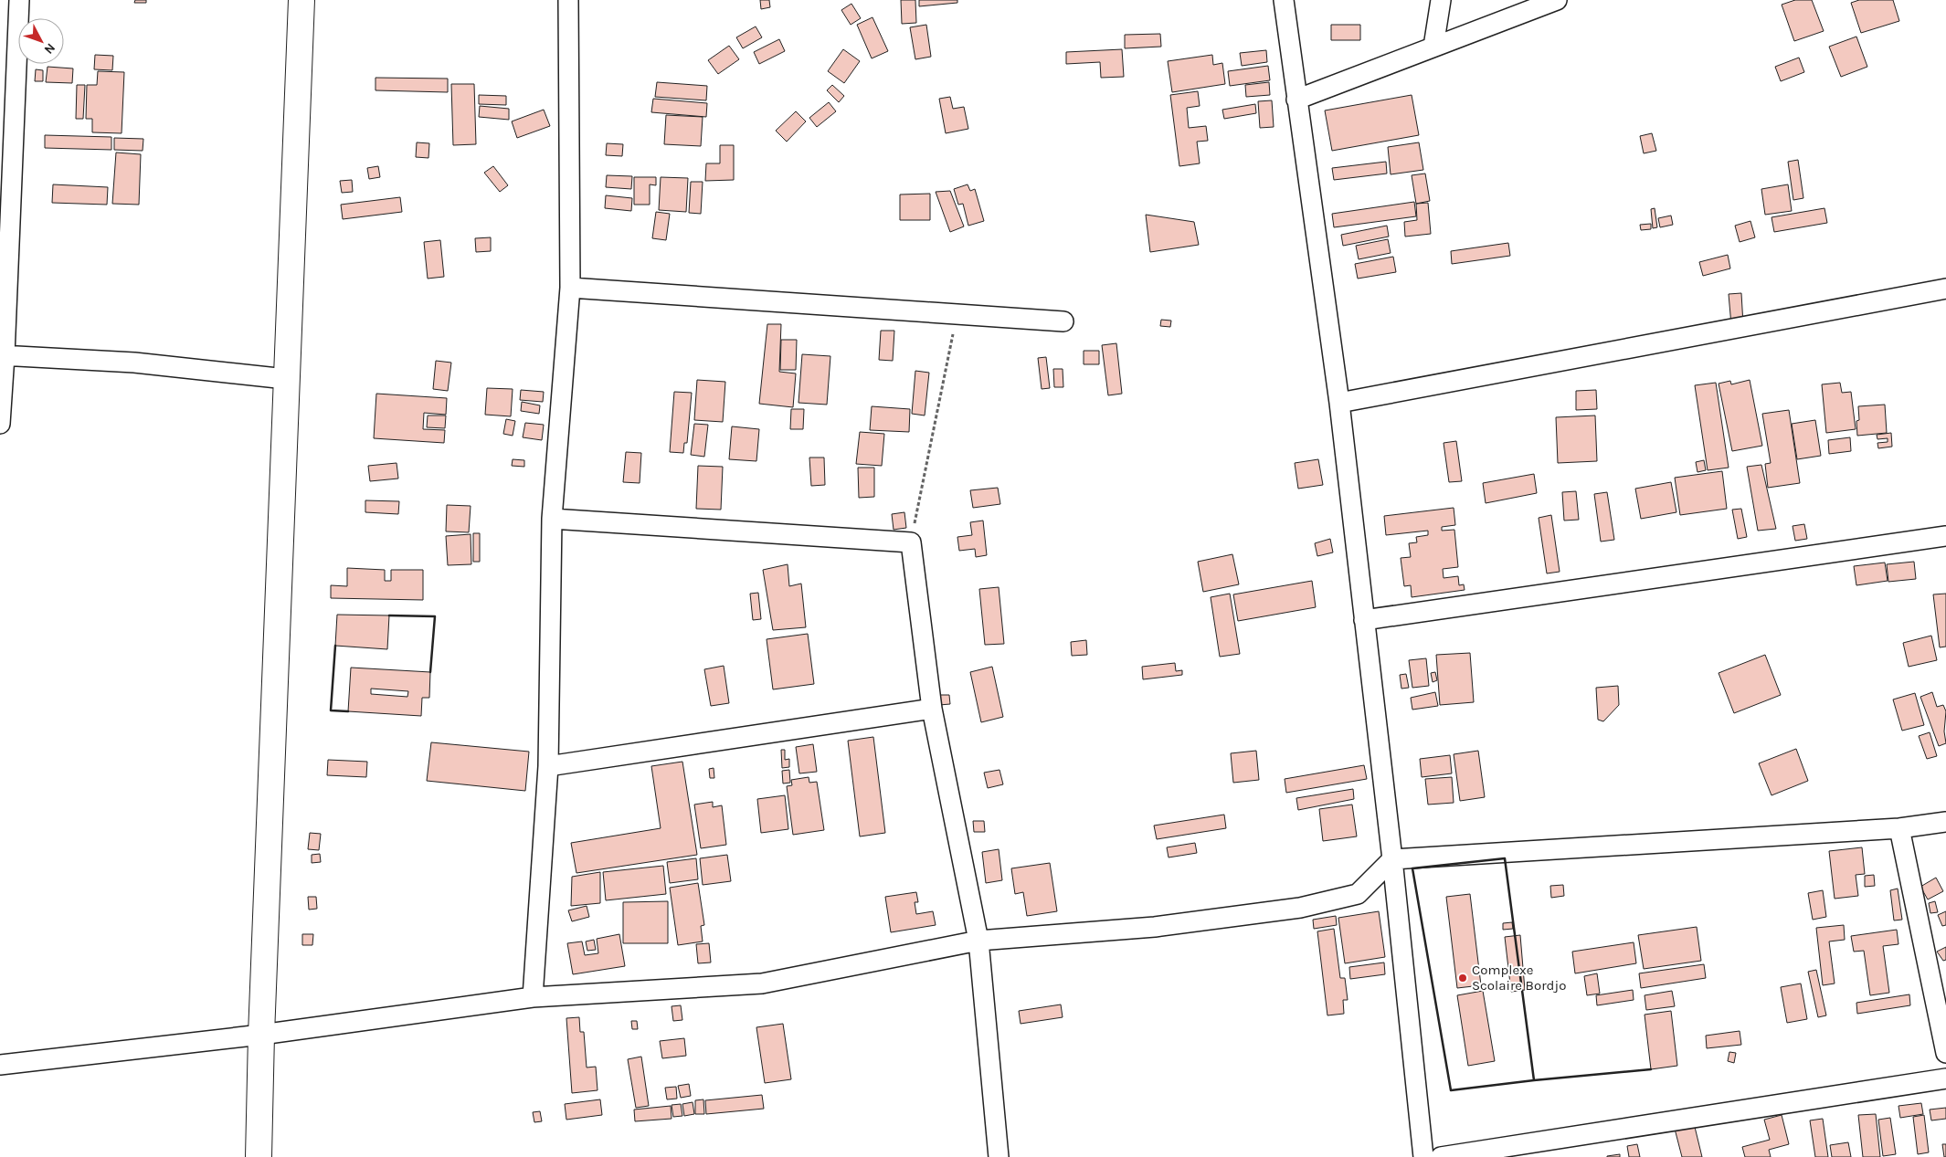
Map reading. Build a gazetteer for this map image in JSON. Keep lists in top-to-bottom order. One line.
{"places":["Complexe Scolaire Bordjo"],"north":"bottom right"}
